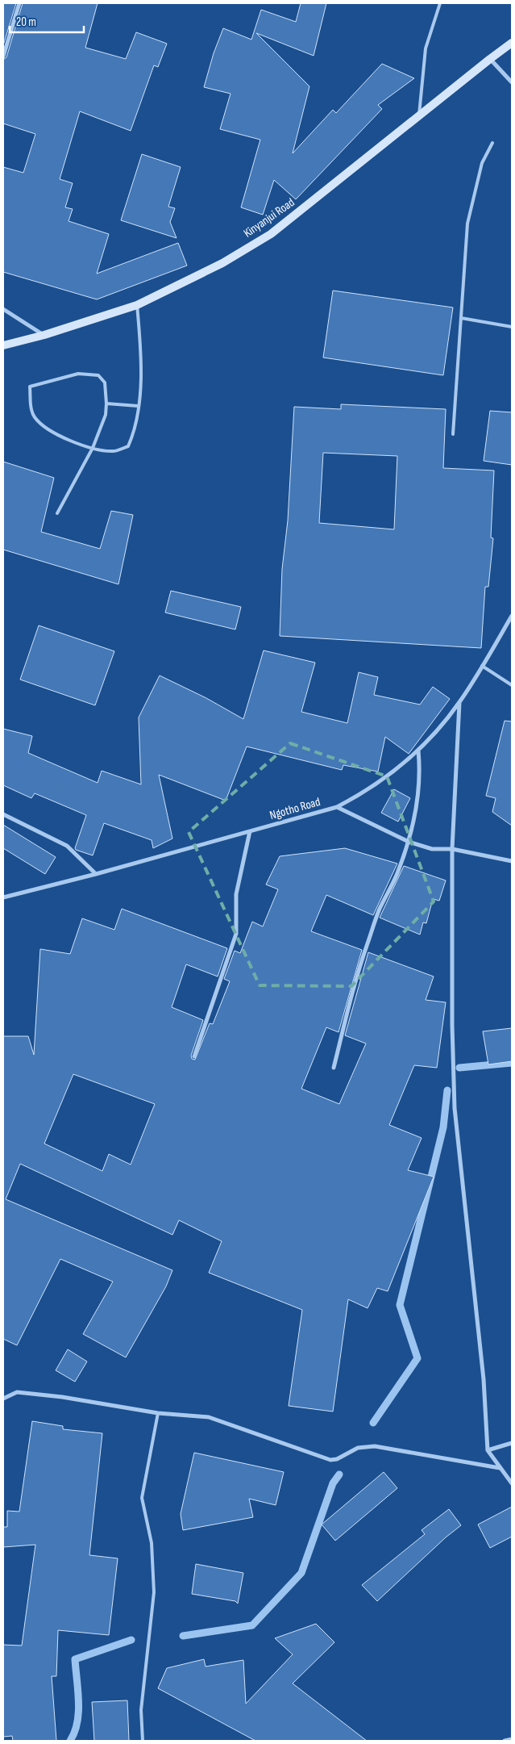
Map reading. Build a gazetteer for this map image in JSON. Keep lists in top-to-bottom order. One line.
{"streets":{"main road":["Kinyanjui Road"],"street":["Ngotho Road"]},"scale_bar":"20 m"}
